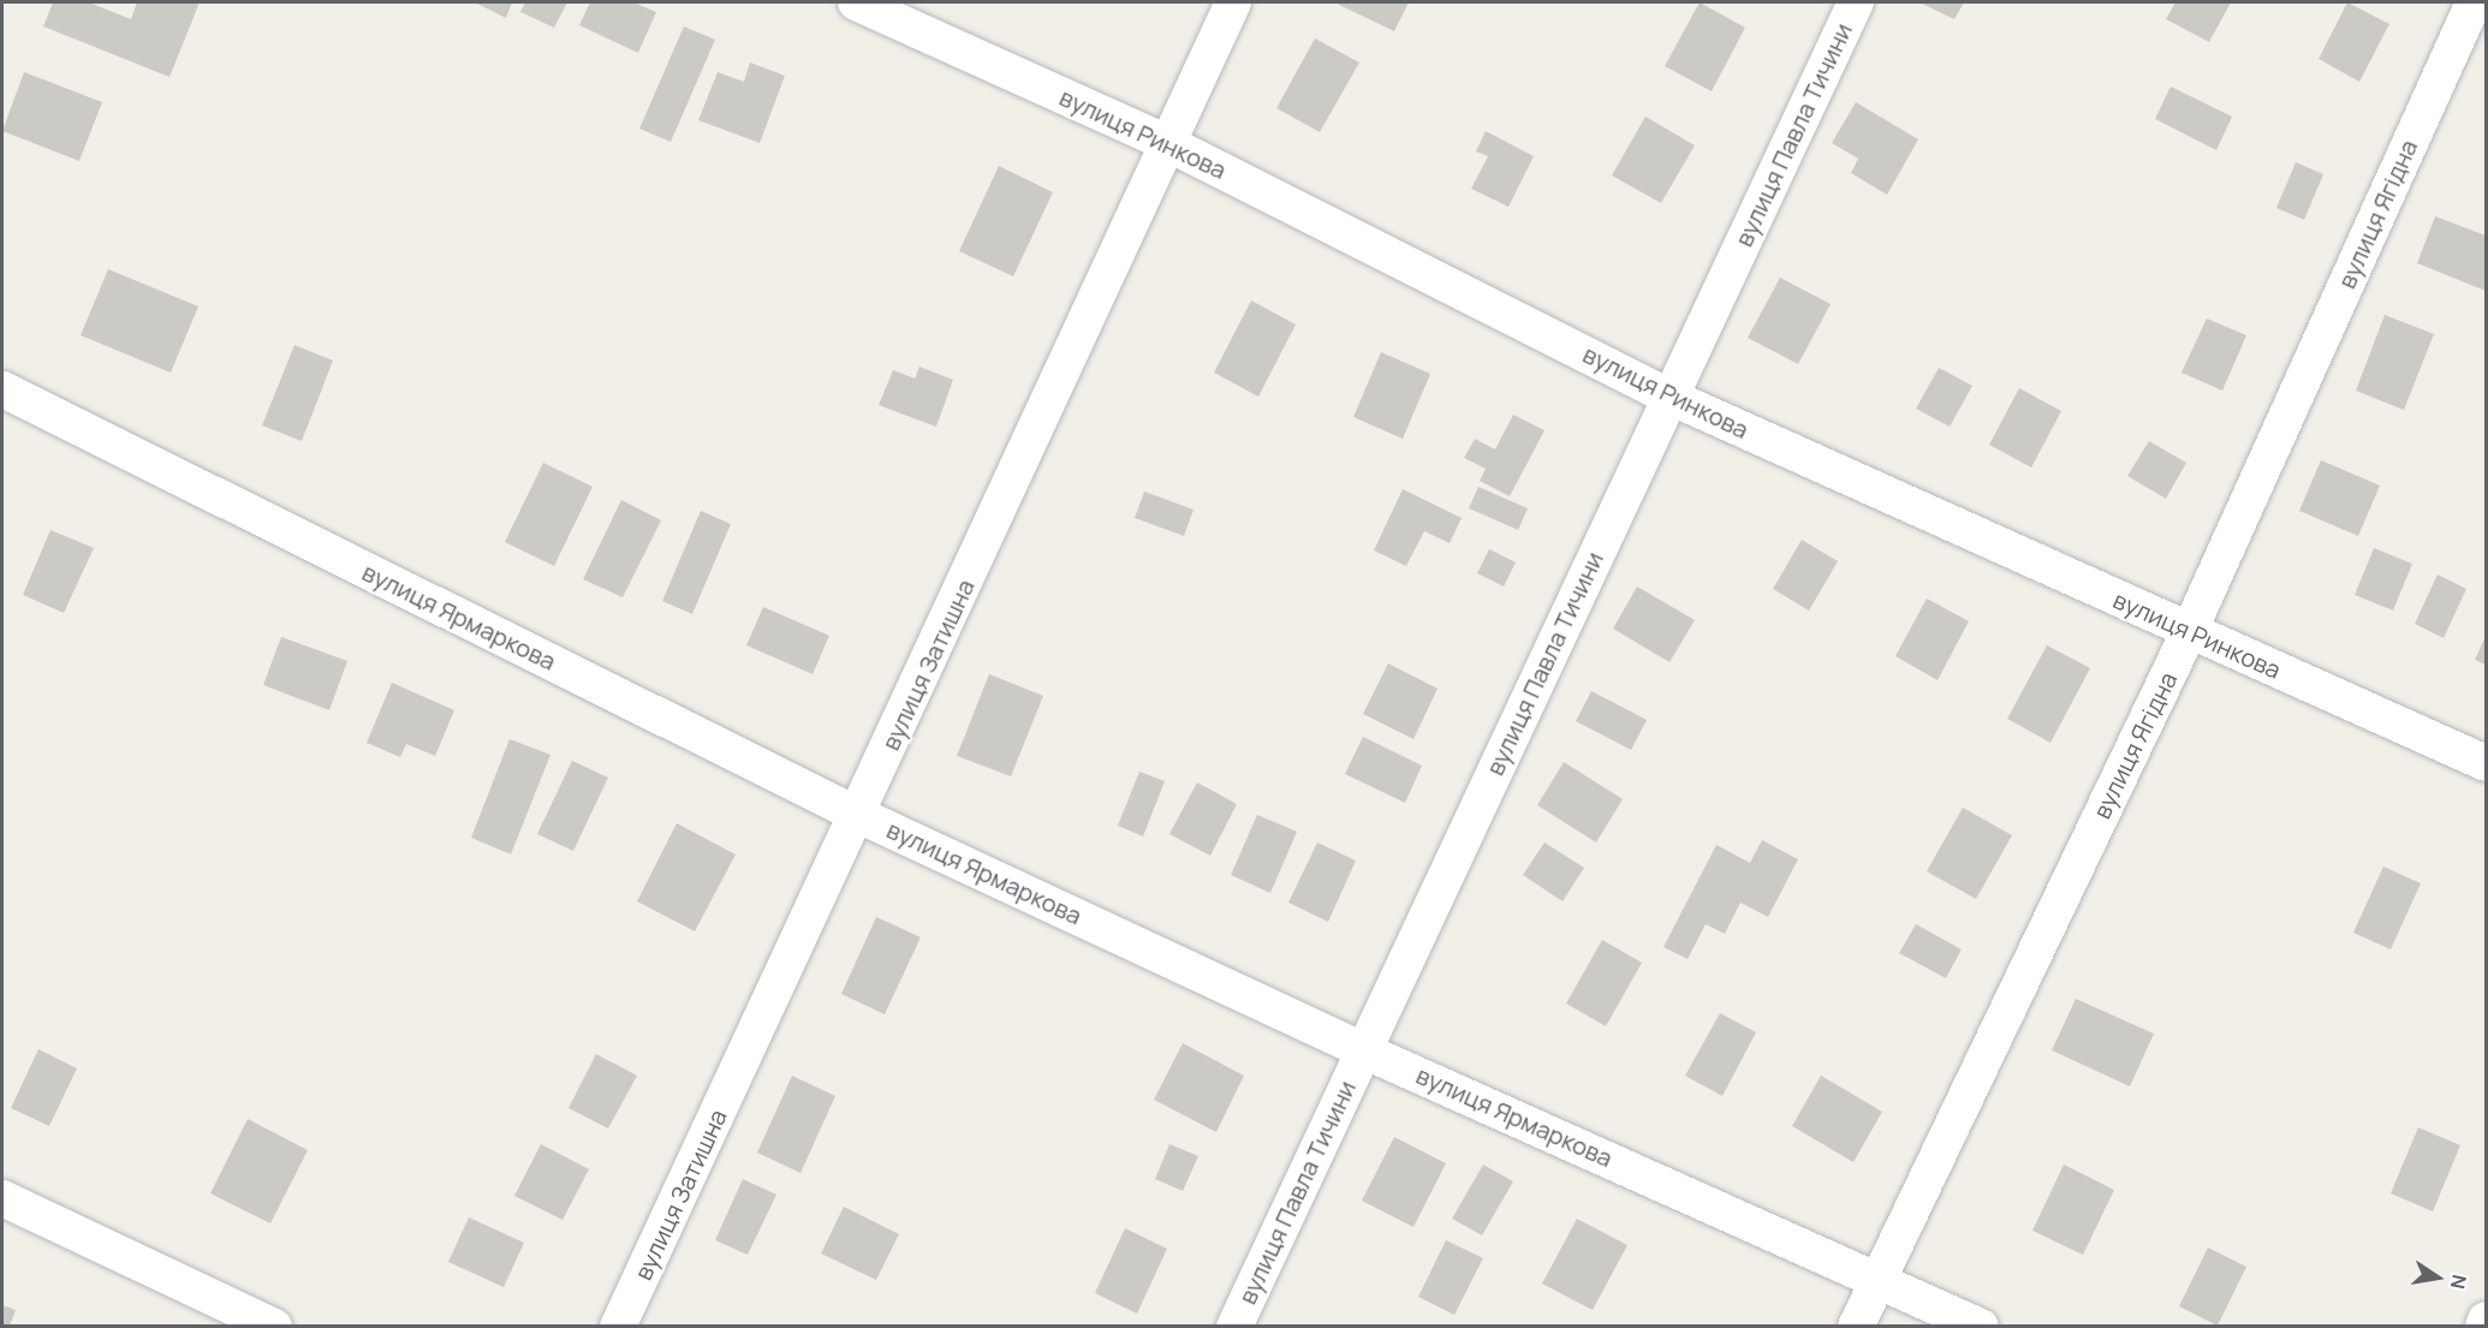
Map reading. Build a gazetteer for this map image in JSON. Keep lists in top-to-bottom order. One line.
{"streets":{"street":["вулиця Ринкова","вулиця Павла Тичини","вулиця Ягідна","вулиця Ярмаркова","вулиця Затишна"]},"crossings":[["вулиця Ринкова","вулиця Павла Тичини"],["вулиця Ринкова","вулиця Ягідна"],["вулиця Ринкова","вулиця Затишна"],["вулиця Павла Тичини","вулиця Ярмаркова"],["вулиця Ягідна","вулиця Ярмаркова"],["вулиця Ярмаркова","вулиця Затишна"]],"north":"right"}
